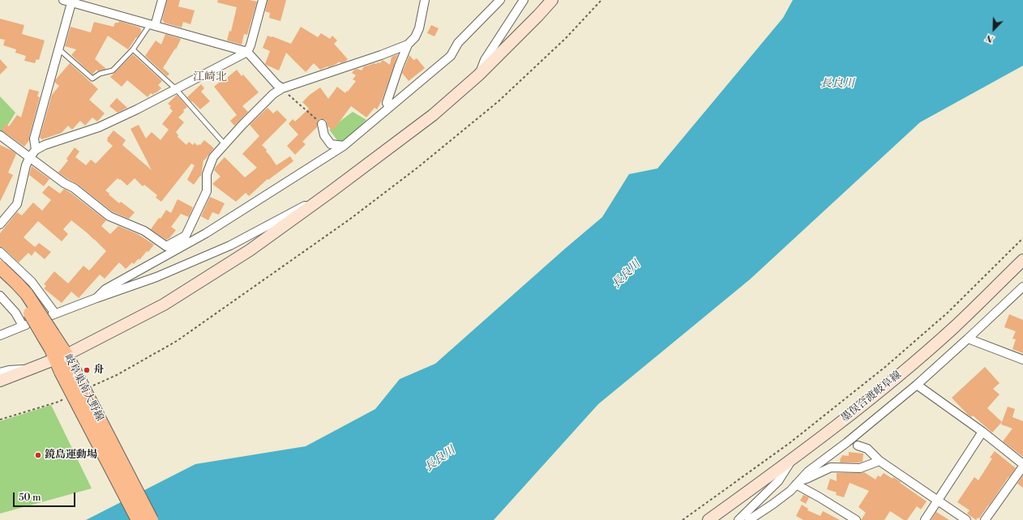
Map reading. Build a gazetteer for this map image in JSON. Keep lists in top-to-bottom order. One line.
{"streets":{"main road":["岐阜巣南大野線"],"street":["墨俣合渡岐阜線"]},"districts":["江崎北"],"water":["長良川"],"places":["舟","鏡島運動場"],"scale_bar":"50 m","north":"bottom left"}
